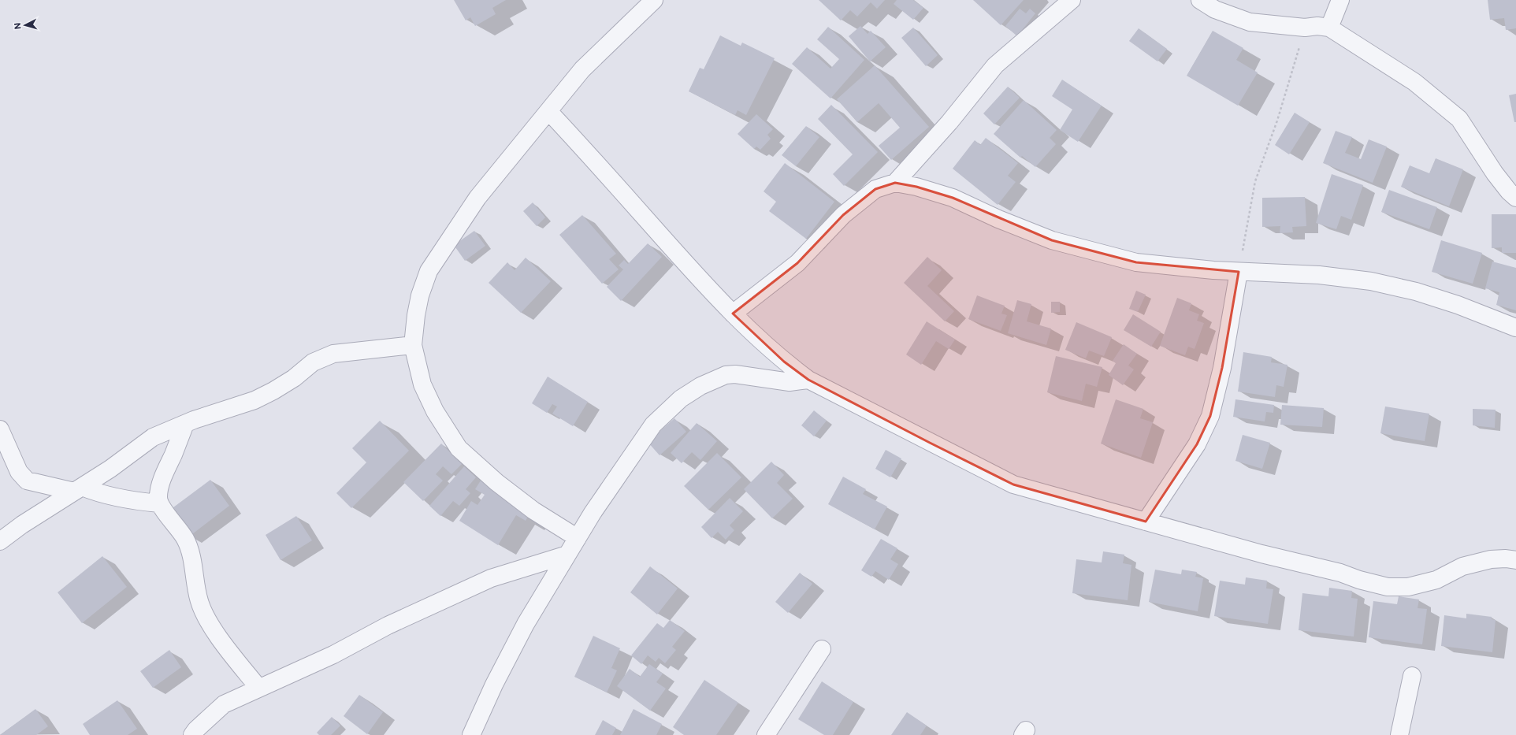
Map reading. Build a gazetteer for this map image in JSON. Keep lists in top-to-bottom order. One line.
{"north":"left"}
